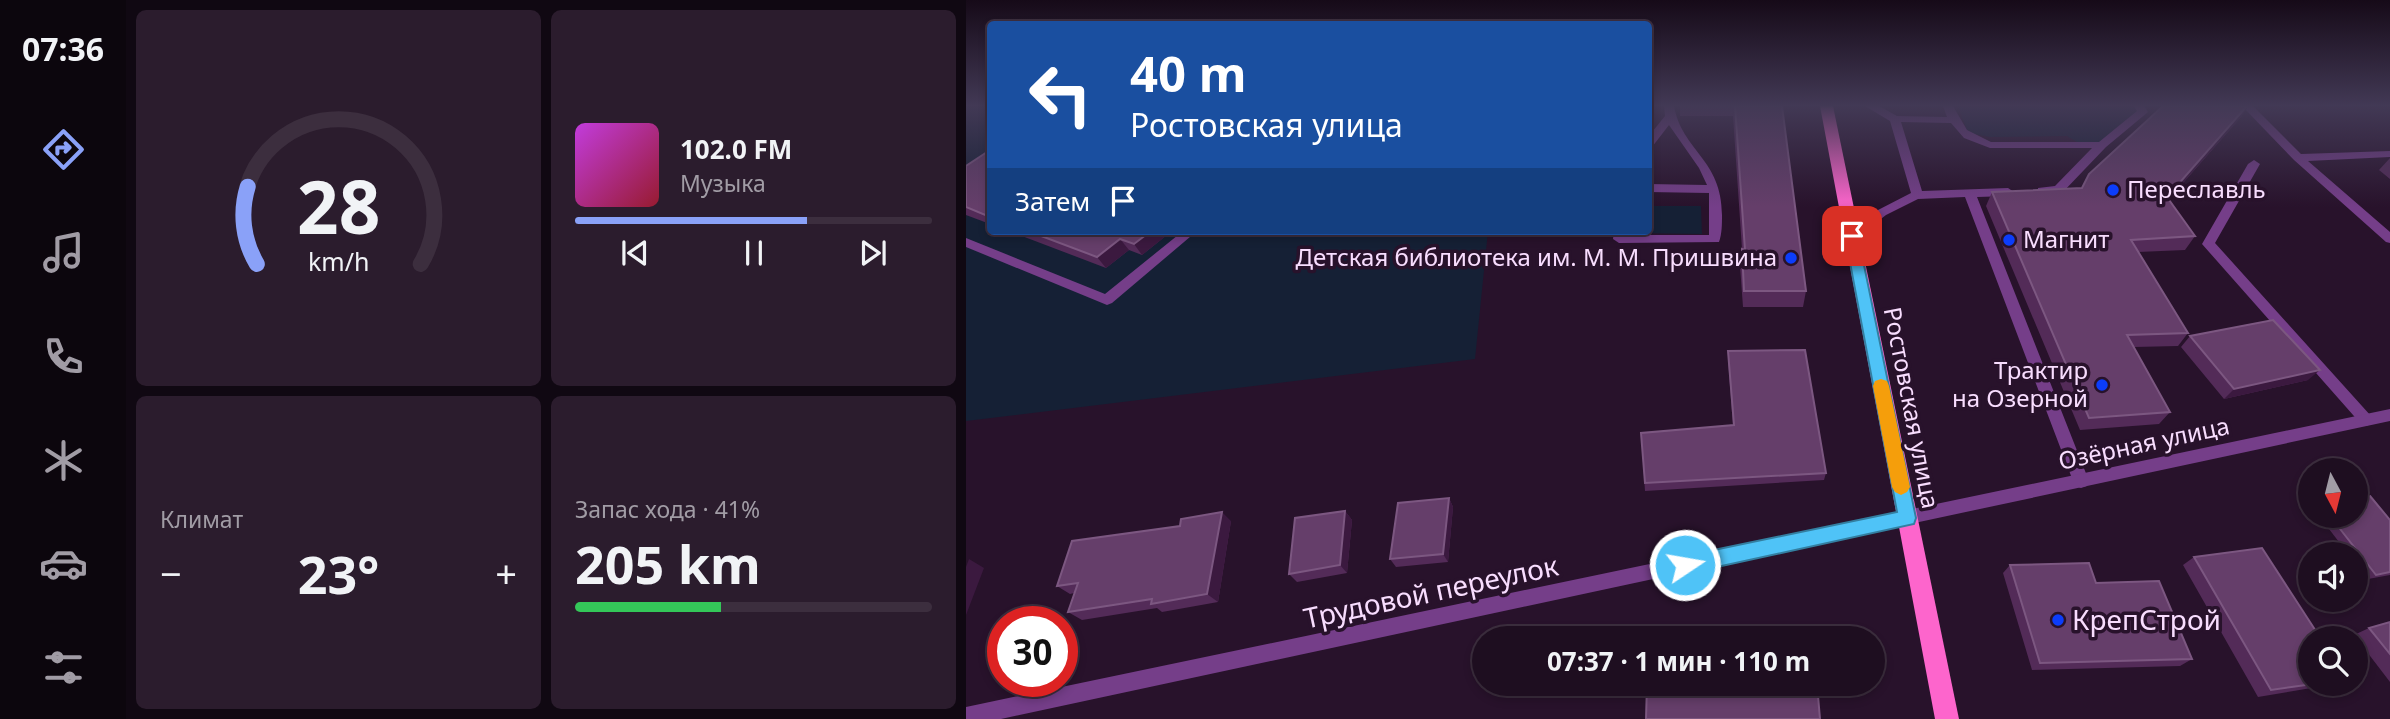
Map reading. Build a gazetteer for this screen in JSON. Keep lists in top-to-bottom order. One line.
{"streets":{"main road":["Ростовская улица"],"street":["Озёрная улица","Трудовой переулок"]},"crossings":[["Ростовская улица","Озёрная улица"],["Ростовская улица","Трудовой переулок"],["Озёрная улица","Трудовой переулок"]],"places":["Переславль","Магнит","Детская библиотека им. М. М. Пришвина","Трактир на Озерной","КрепСтрой"],"north":"bottom","page":{"tabs":"07:36","turn":["40 m","Ростовская улица"],"song":["102.0 FM","Музыка"],"then":"Затем","tile":["Климат",["Запас хода · 41%","205 km"]],"heat":["−","23°","+"],"limit":"30","trip":"07:37 · 1 мин · 110 m","gauge":["28","km/h"]}}
